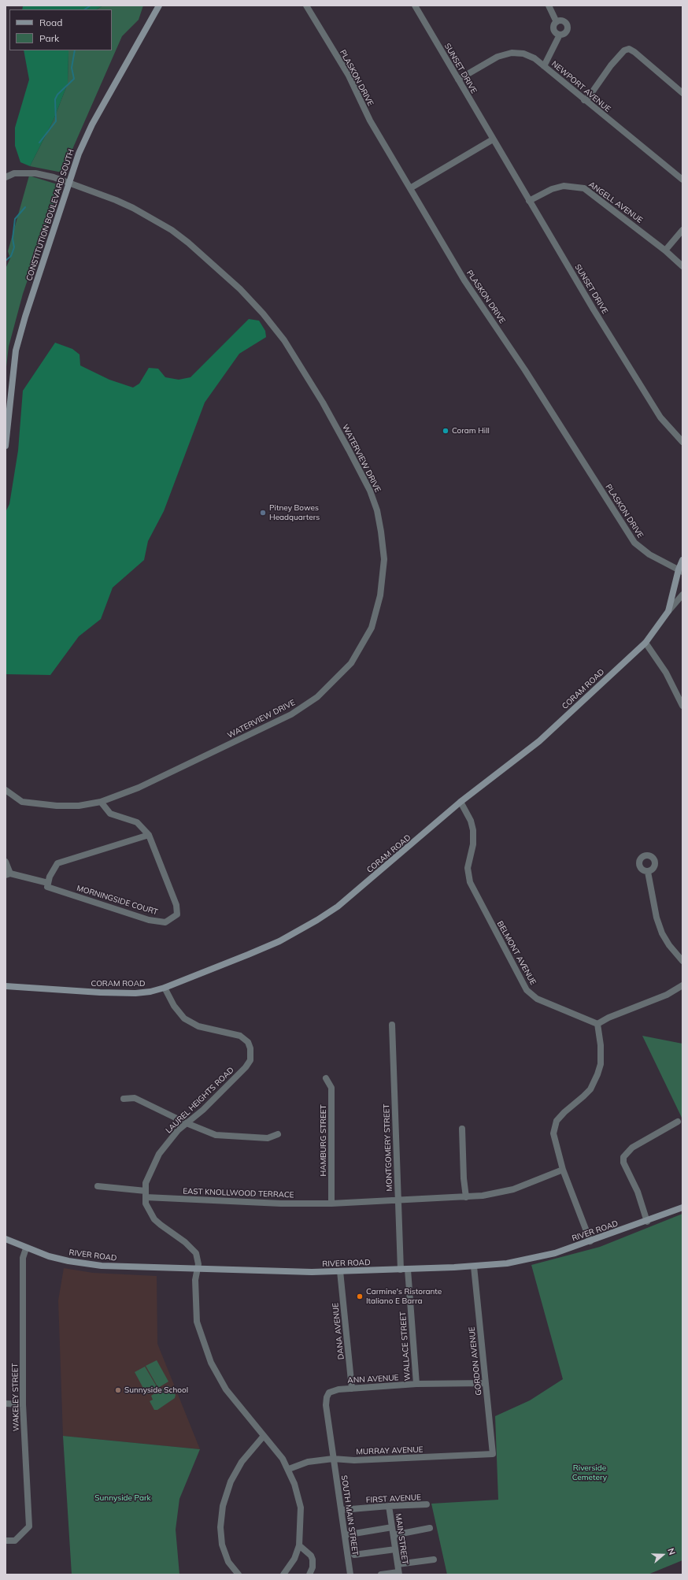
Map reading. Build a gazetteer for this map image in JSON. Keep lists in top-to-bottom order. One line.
{"streets":{"main road":["CONSTITUTION BOULEVARD SOUTH","CORAM ROAD","RIVER ROAD"],"street":["SUNSET DRIVE","PLASKON DRIVE","NEWPORT AVENUE","ANGELL AVENUE","WATERVIEW DRIVE","MORNINGSIDE COURT","BELMONT AVENUE","LAUREL HEIGHTS ROAD","HAMBURG STREET","MONTGOMERY STREET","EAST KNOLLWOOD TERRACE","DANA AVENUE","WALLACE STREET","GORDON AVENUE","ANN AVENUE","WAKELEY STREET","MURRAY AVENUE","FIRST AVENUE","SOUTH MAIN STREET","MAIN STREET"]},"crossings":[["SUNSET DRIVE","NEWPORT AVENUE"],["SUNSET DRIVE","ANGELL AVENUE"],["PLASKON DRIVE","CORAM ROAD"],["CONSTITUTION BOULEVARD SOUTH","WATERVIEW DRIVE"],["WATERVIEW DRIVE","MORNINGSIDE COURT"],["CORAM ROAD","BELMONT AVENUE"],["CORAM ROAD","LAUREL HEIGHTS ROAD"],["LAUREL HEIGHTS ROAD","EAST KNOLLWOOD TERRACE"],["LAUREL HEIGHTS ROAD","RIVER ROAD"],["LAUREL HEIGHTS ROAD","MURRAY AVENUE"],["HAMBURG STREET","EAST KNOLLWOOD TERRACE"],["MONTGOMERY STREET","EAST KNOLLWOOD TERRACE"],["MONTGOMERY STREET","RIVER ROAD"],["MONTGOMERY STREET","WALLACE STREET"],["RIVER ROAD","DANA AVENUE"],["RIVER ROAD","WALLACE STREET"],["RIVER ROAD","GORDON AVENUE"],["RIVER ROAD","WAKELEY STREET"],["DANA AVENUE","ANN AVENUE"],["WALLACE STREET","ANN AVENUE"],["GORDON AVENUE","ANN AVENUE"],["GORDON AVENUE","MURRAY AVENUE"],["ANN AVENUE","MURRAY AVENUE"],["ANN AVENUE","SOUTH MAIN STREET"],["MURRAY AVENUE","SOUTH MAIN STREET"],["FIRST AVENUE","SOUTH MAIN STREET"],["FIRST AVENUE","MAIN STREET"]],"parks":["Riverside Cemetery","Sunnyside Park"],"places":["Coram Hill","Pitney Bowes Headquarters","Carmine's Ristorante Italiano E Barra","Sunnyside School"],"legend":["Road","Park"],"north":"right"}
